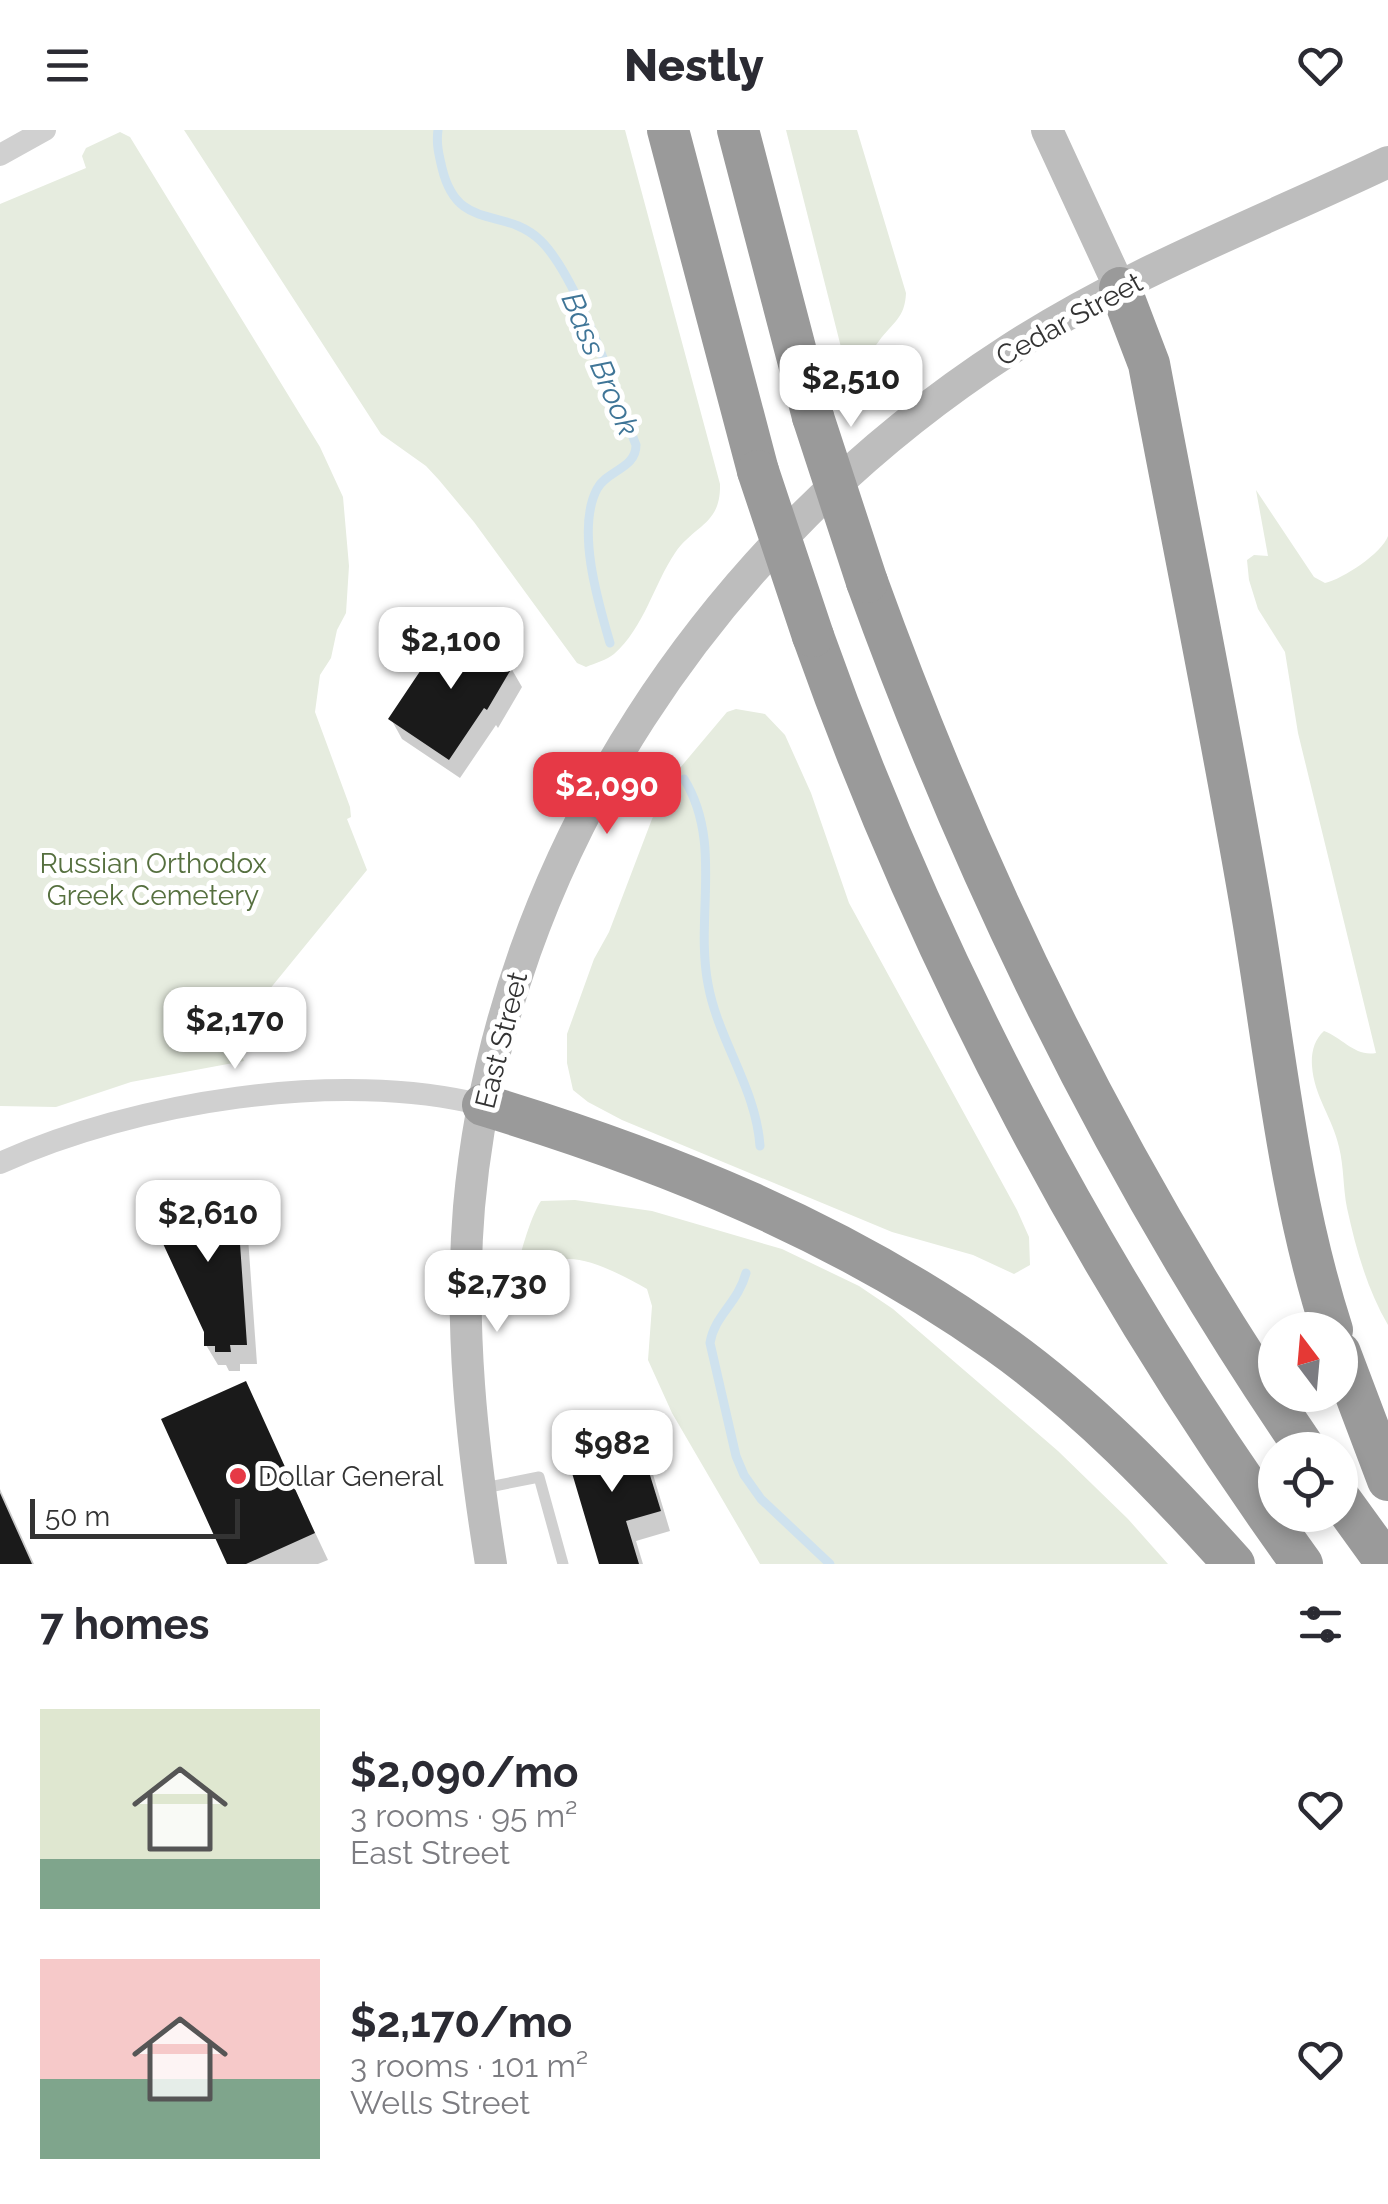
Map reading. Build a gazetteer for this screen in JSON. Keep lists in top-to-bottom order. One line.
{"streets":{"main road":["Cedar Street","East Street"]},"crossings":[["Cedar Street","East Street"]],"water":["Bass Brook"],"parks":["Russian Orthodox Greek Cemetery"],"places":["Dollar General"],"scale_bar":"50 m","north":"top","page":{"header":"Nestly","price":["$2,510","$2,100","$2,090","$2,170","$2,610","$2,730","$982"],"scale":"50 m","heading":"7 homes","list":[{"name":"$2,090/mo","note":"3 rooms · 95 m² · East Street"},{"name":"$2,170/mo","note":"3 rooms · 101 m² · Wells Street"}]}}
